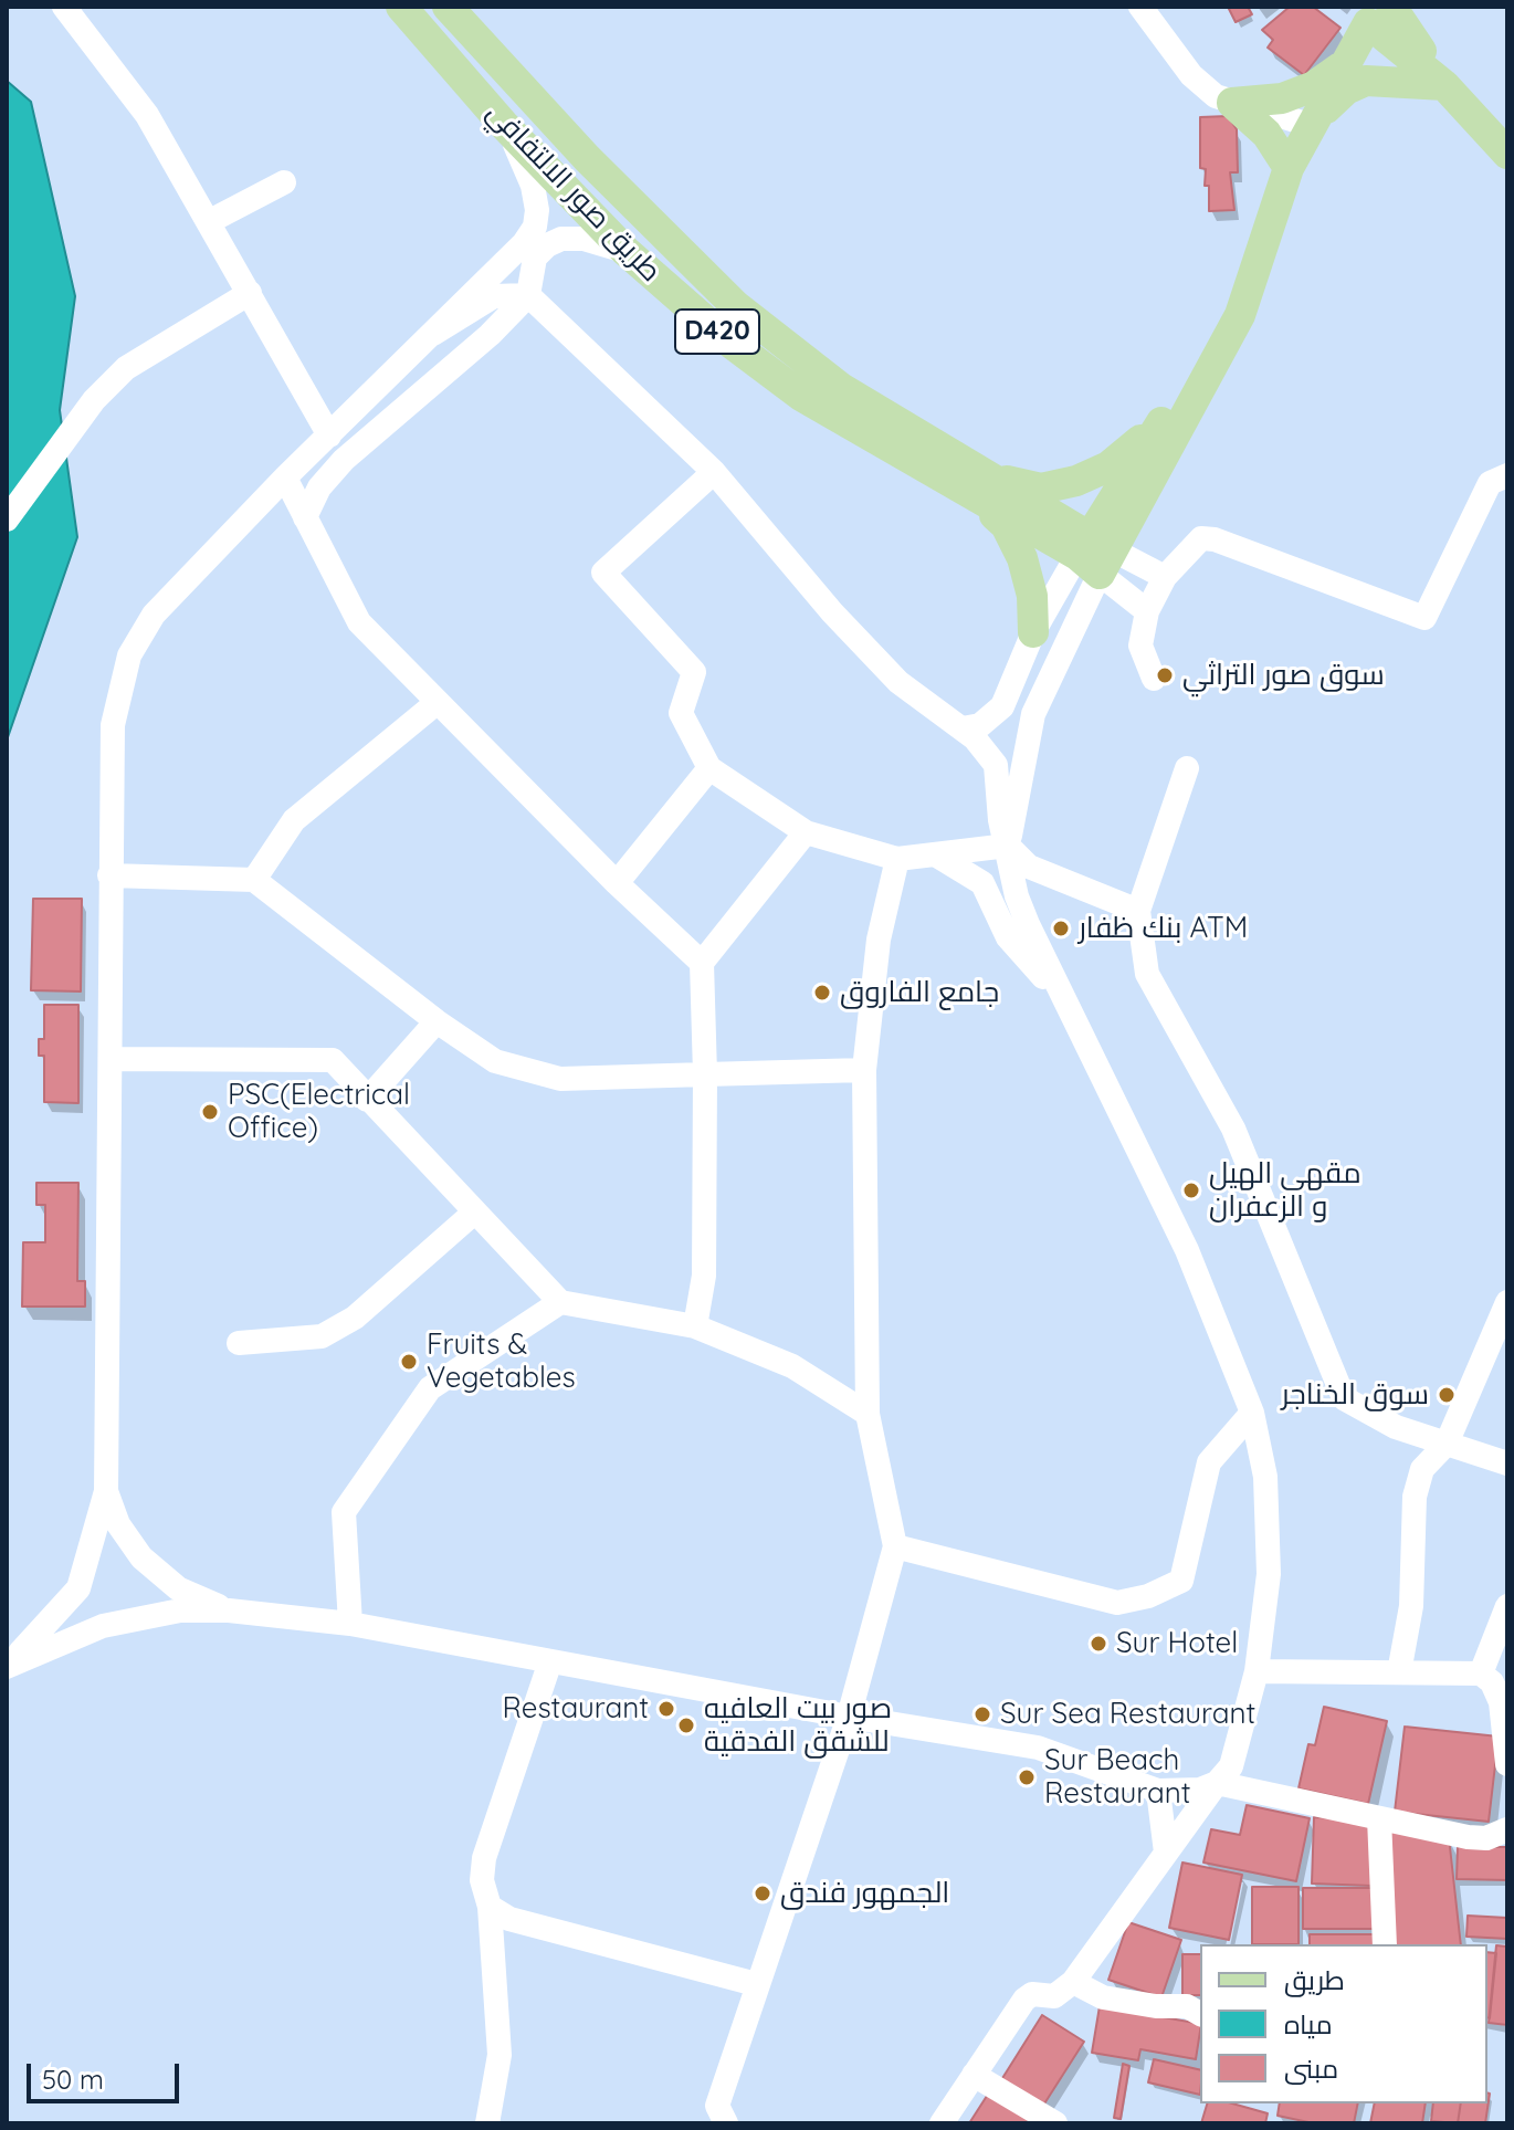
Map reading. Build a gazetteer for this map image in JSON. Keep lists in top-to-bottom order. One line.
{"streets":{"main road":["طريق صور الالتفافي","D420"]},"places":["سوق صور التراثي","بنك ظفار ATM","جامع الفاروق","PSC(Electrical Office)","مقهى الهيل و الزعفران","Fruits & Vegetables","سوق الخناجر","Sur Hotel","Restaurant","Sur Sea Restaurant","صور بيت العافيه للشقق الفدقية","Sur Beach Restaurant","الجمهور فندق"],"legend":["طريق","مياه","مبنى"],"scale_bar":"50 m"}
